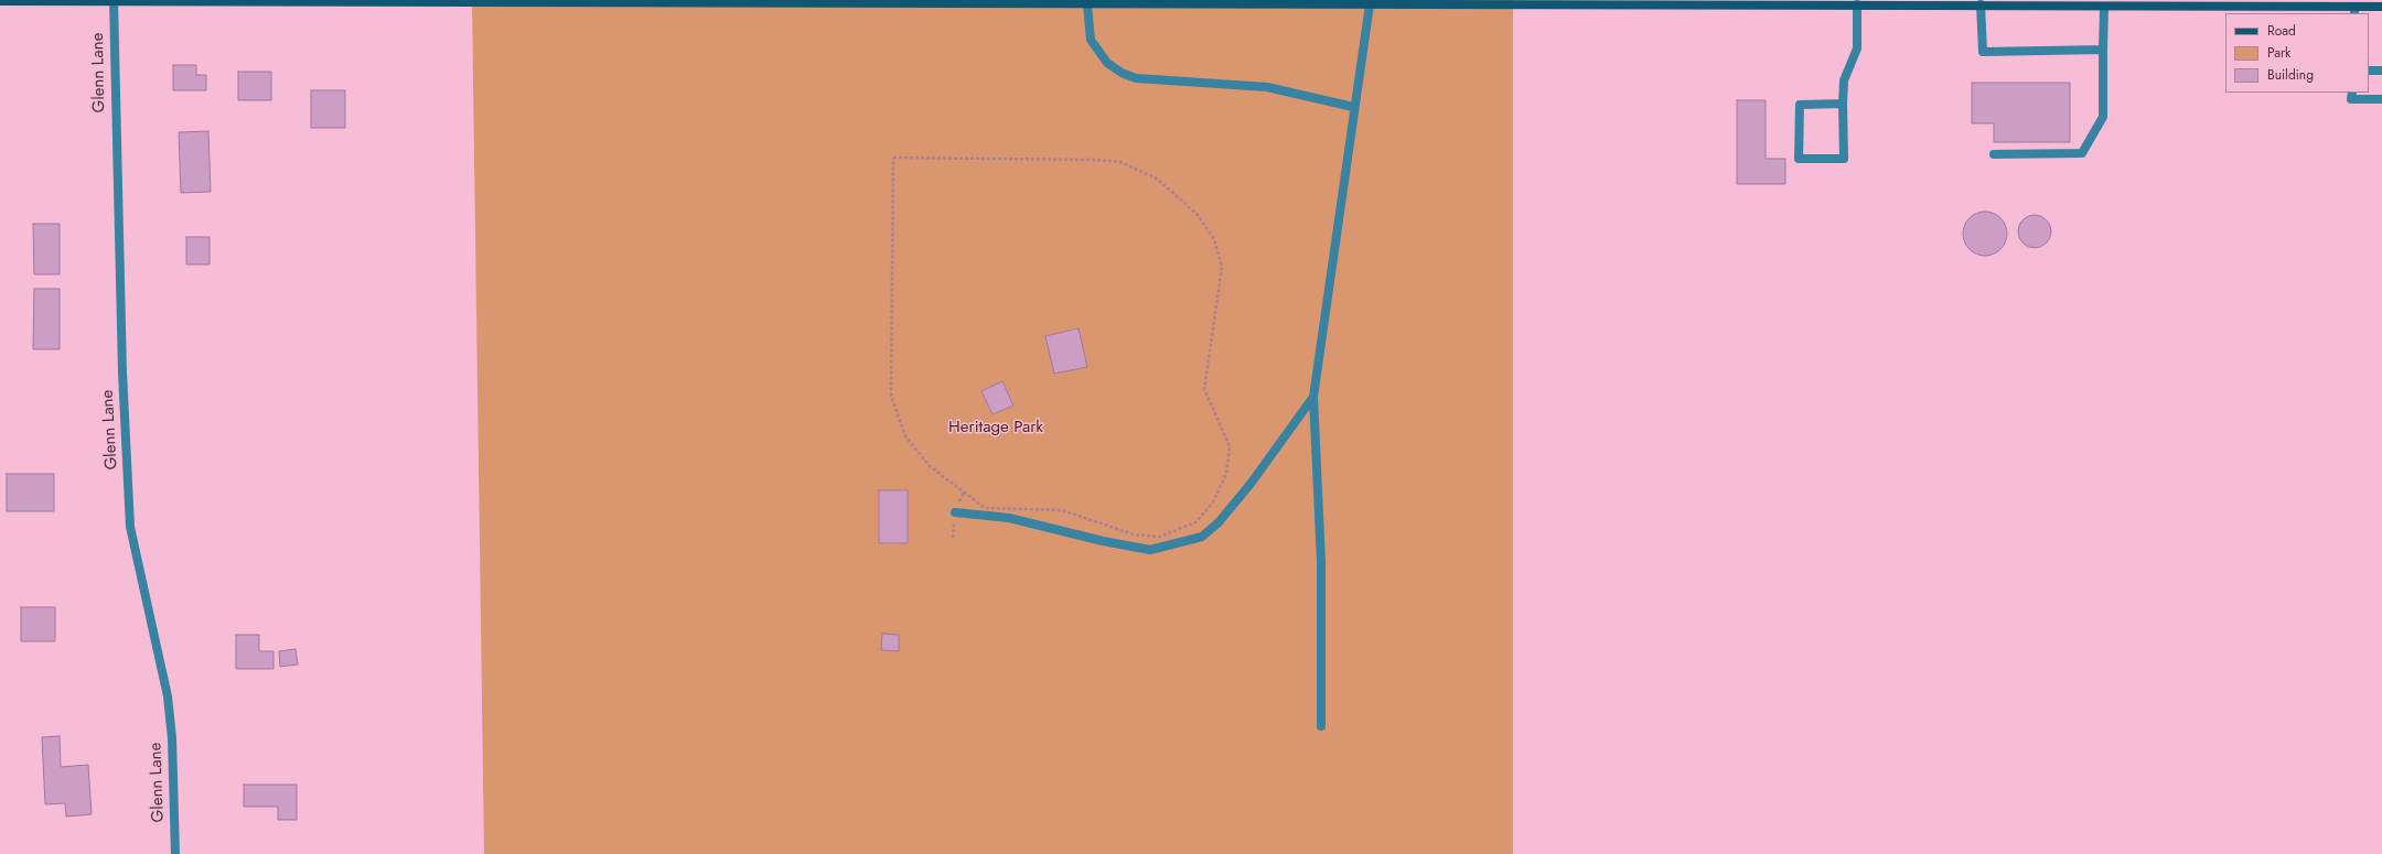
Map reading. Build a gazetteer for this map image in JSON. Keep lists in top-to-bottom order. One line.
{"streets":{"street":["Glenn Lane"]},"parks":["Heritage Park"],"legend":["Road","Park","Building"]}
